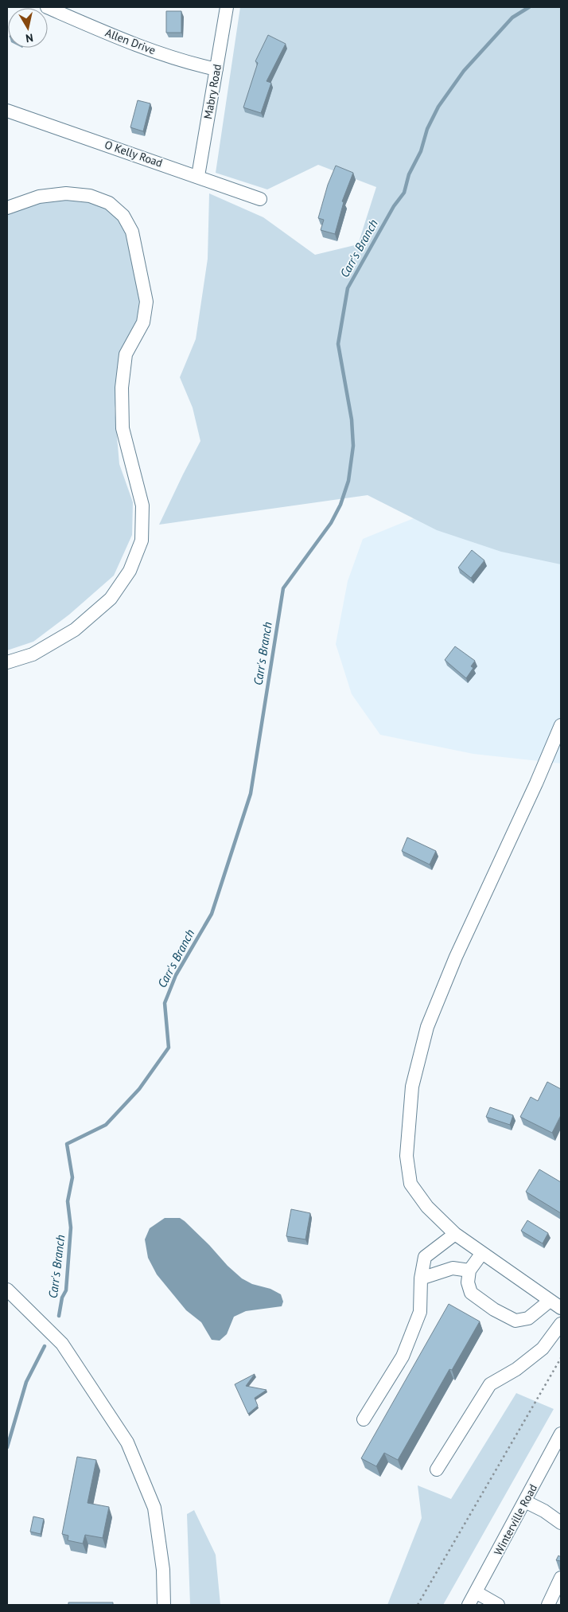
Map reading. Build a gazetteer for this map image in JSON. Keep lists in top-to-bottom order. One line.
{"streets":{"street":["Allen Drive","Mabry Road","O Kelly Road","Winterville Road"]},"crossings":[["Allen Drive","Mabry Road"],["Mabry Road","O Kelly Road"]],"water":["Carr's Branch"],"north":"bottom"}
